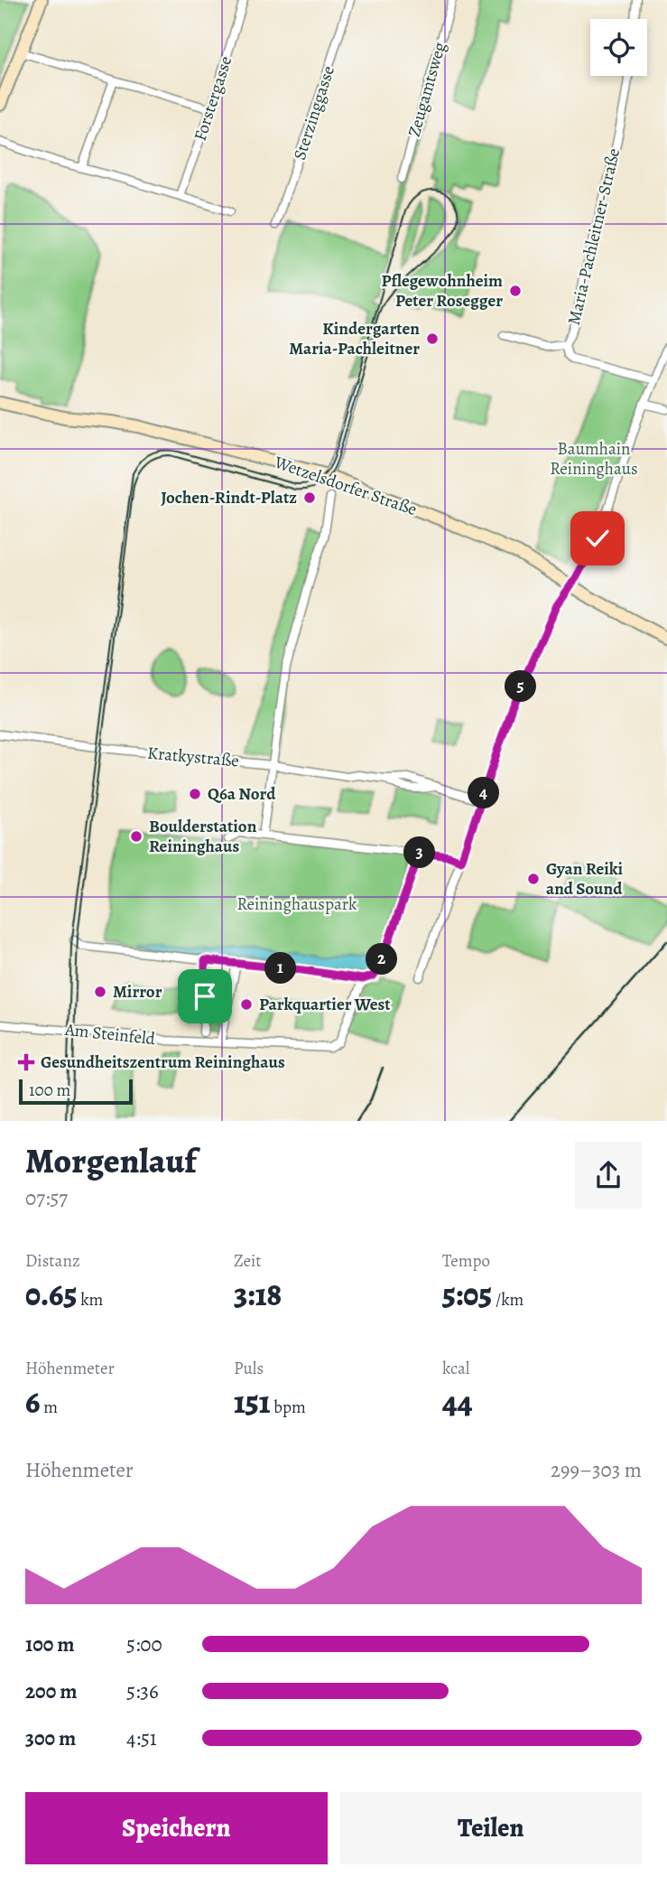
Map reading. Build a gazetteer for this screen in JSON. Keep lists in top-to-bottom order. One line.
{"streets":{"main road":["Wetzelsdorfer Straße"],"street":["Zeugamtsweg","Forstergasse","Sterzinggasse","Maria-Pachleitner-Straße","Kratkystraße","Am Steinfeld"]},"parks":["Baumhain Reininghaus","Reininghauspark"],"places":{"other":["Pflegewohnheim Peter Rosegger","Kindergarten Maria-Pachleitner","Jochen-Rindt-Platz","Q6a Nord","Boulderstation Reininghaus","Gyan Reiki and Sound","Mirror","Parkquartier West"],"health":["Gesundheitszentrum Reininghaus"]},"scale_bar":"100 m","page":{"pins":["5","4","3","2","1"],"scale":"100 m","heading":["Morgenlauf","07:57"],"stats":[["Distanz","0.65 km"],["Zeit","3:18"],["Tempo","5:05 /km"],["Höhenmeter","6 m"],["Puls","151 bpm"],["kcal","44"]],"chart":["Höhenmeter","299–303 m"],"list":[{"name":"100 m","note":"5:00"},{"name":"200 m","note":"5:36"},{"name":"300 m","note":"4:51"}],"buttons":["Speichern","Teilen"]}}
